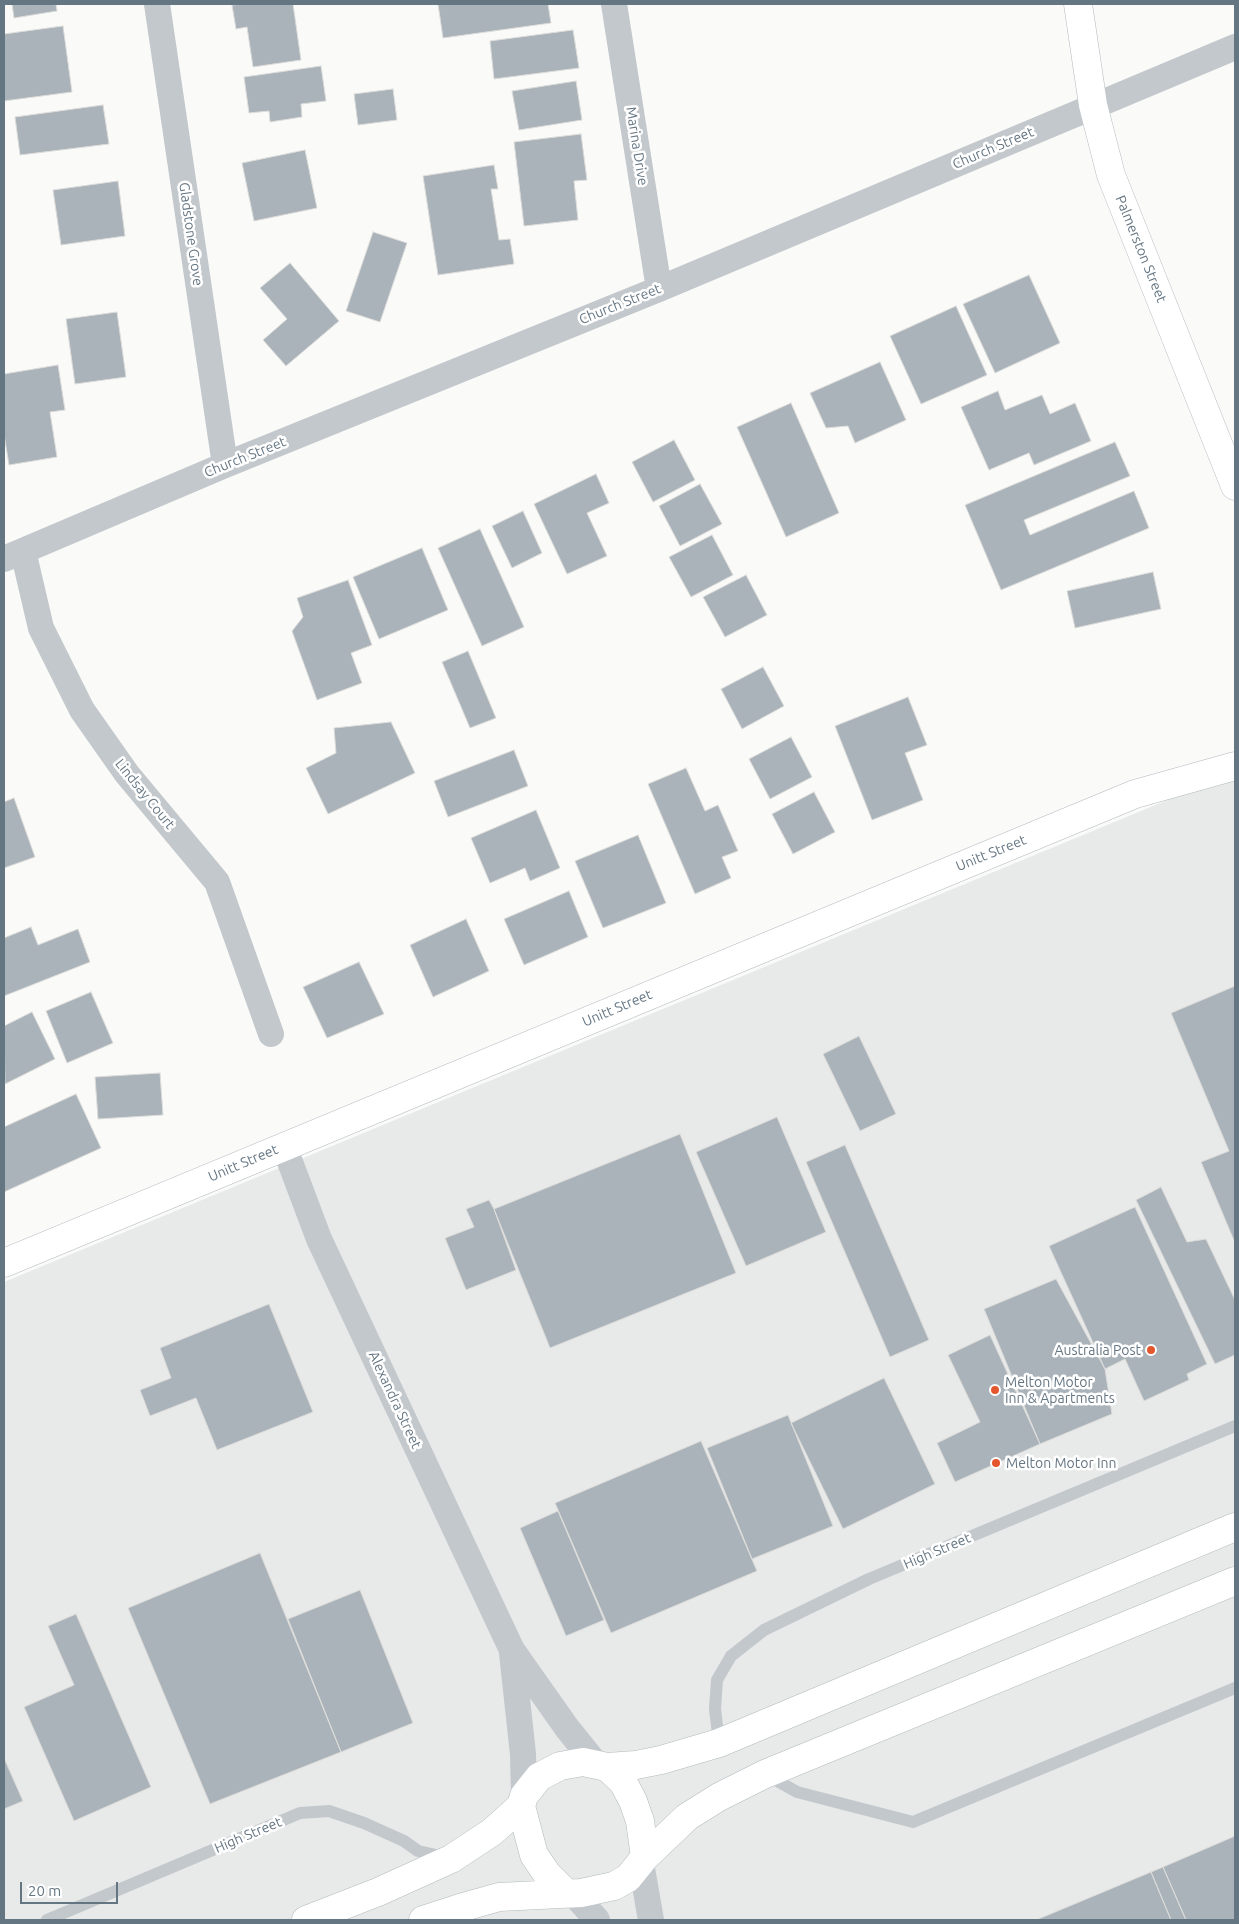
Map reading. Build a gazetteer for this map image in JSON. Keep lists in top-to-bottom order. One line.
{"streets":{"main road":["Palmerston Street","Unitt Street"],"street":["Marina Drive","Church Street","Gladstone Grove","Lindsay Court","Alexandra Street"],"lane":["High Street"]},"crossings":[["Marina Drive","Church Street"],["Church Street","Gladstone Grove"],["Church Street","Palmerston Street"],["Church Street","Lindsay Court"],["Unitt Street","Alexandra Street"]],"places":["Australia Post","Melton Motor Inn & Apartments","Melton Motor Inn"],"scale_bar":"20 m"}
